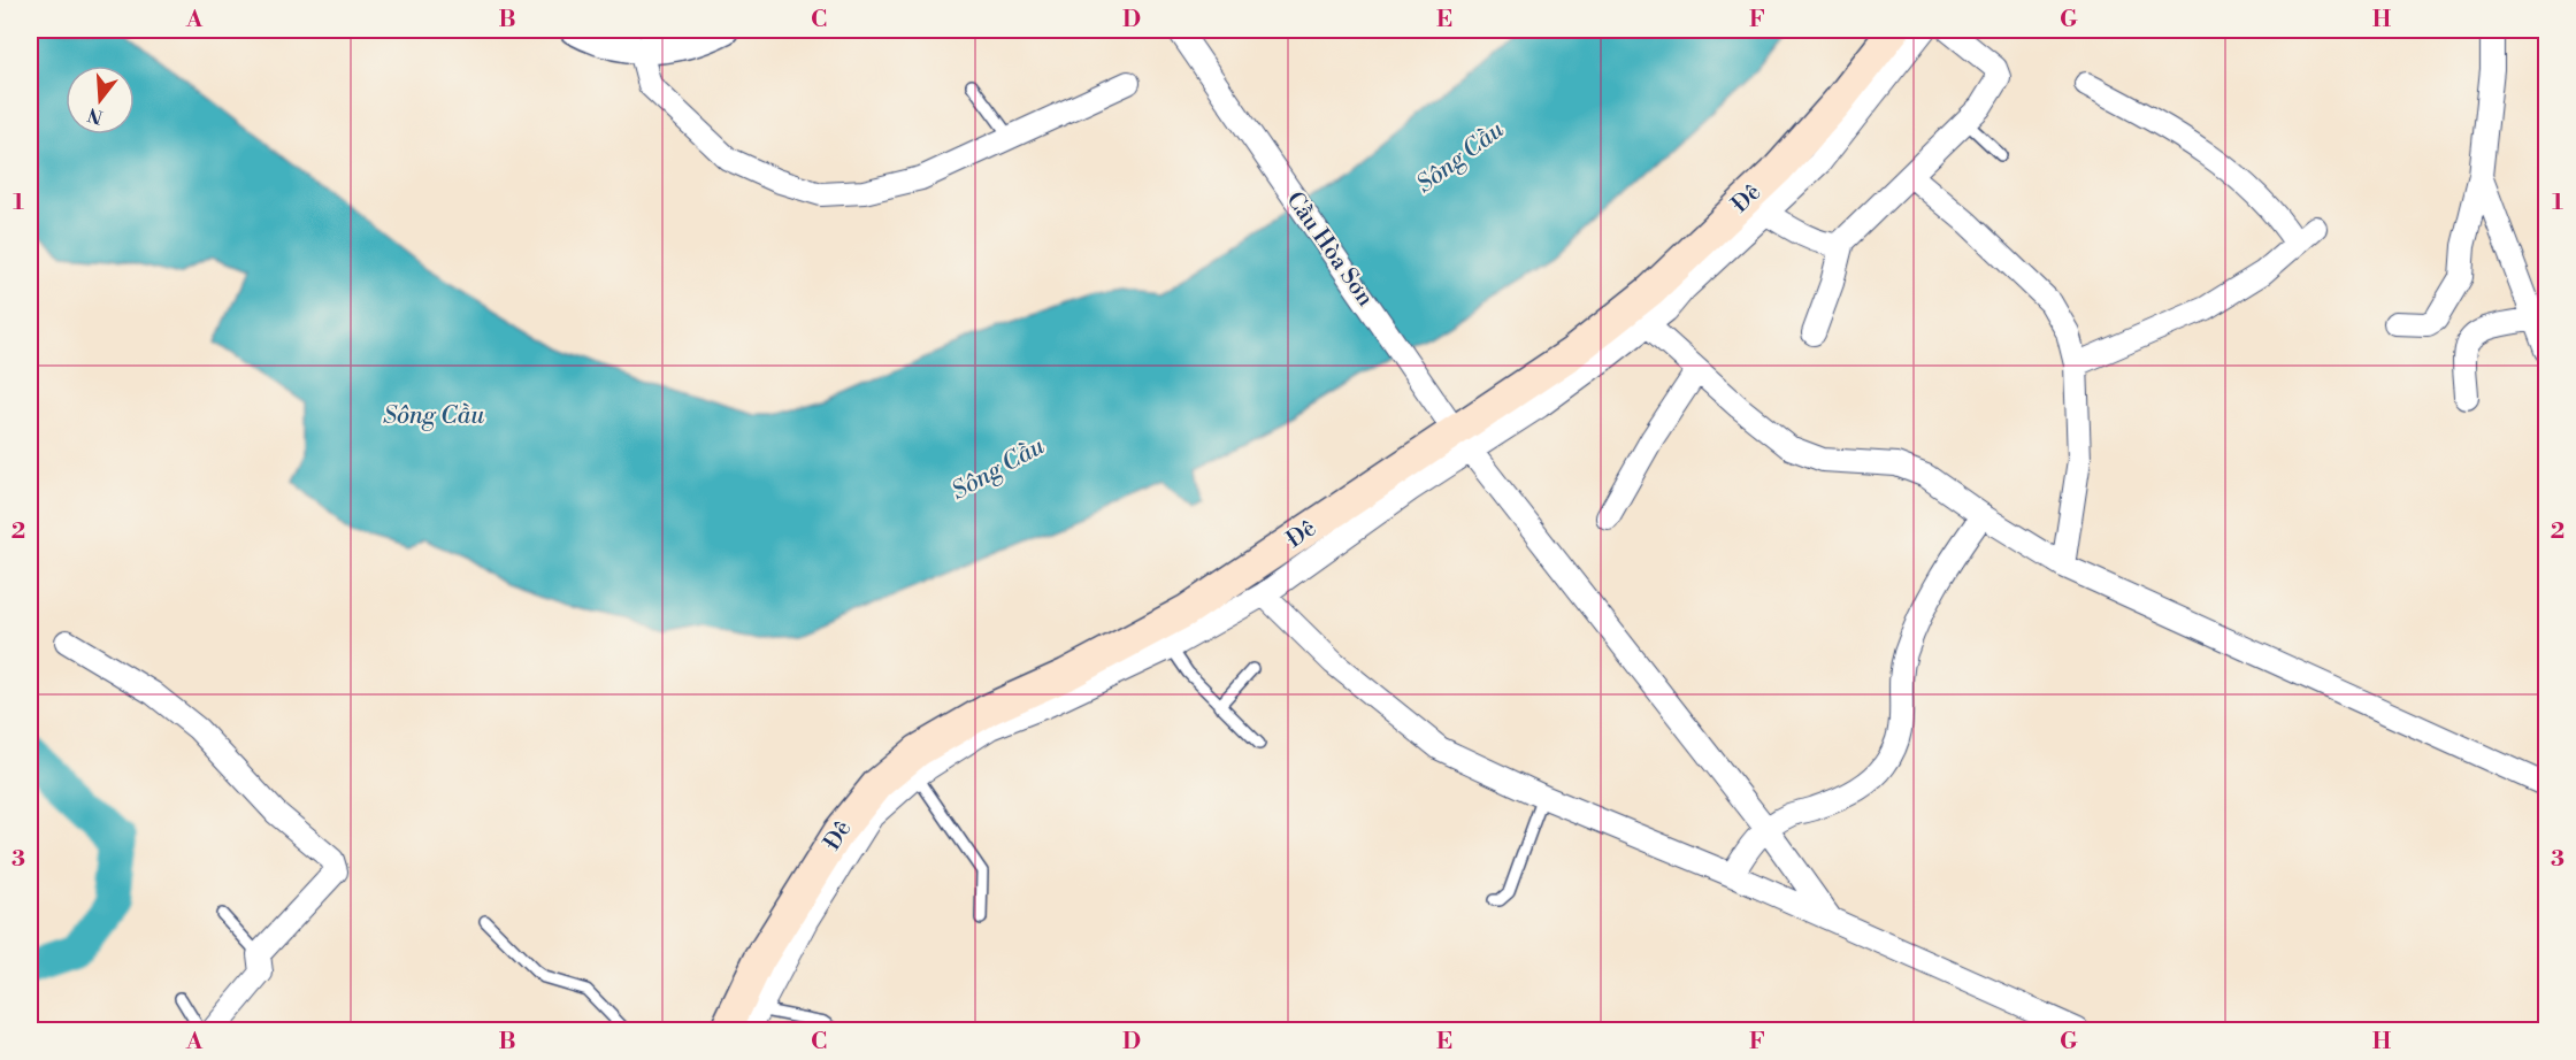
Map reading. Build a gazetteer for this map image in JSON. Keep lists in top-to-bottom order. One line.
{"streets":{"main road":["Đê"],"street":["Cầu Hòa Sơn"]},"crossings":[["Đê","Cầu Hòa Sơn"]],"water":["Sông Cầu"],"north":"bottom","grid":{"columns":["A","B","C","D","E","F","G","H"],"rows":["1","2","3"]}}
